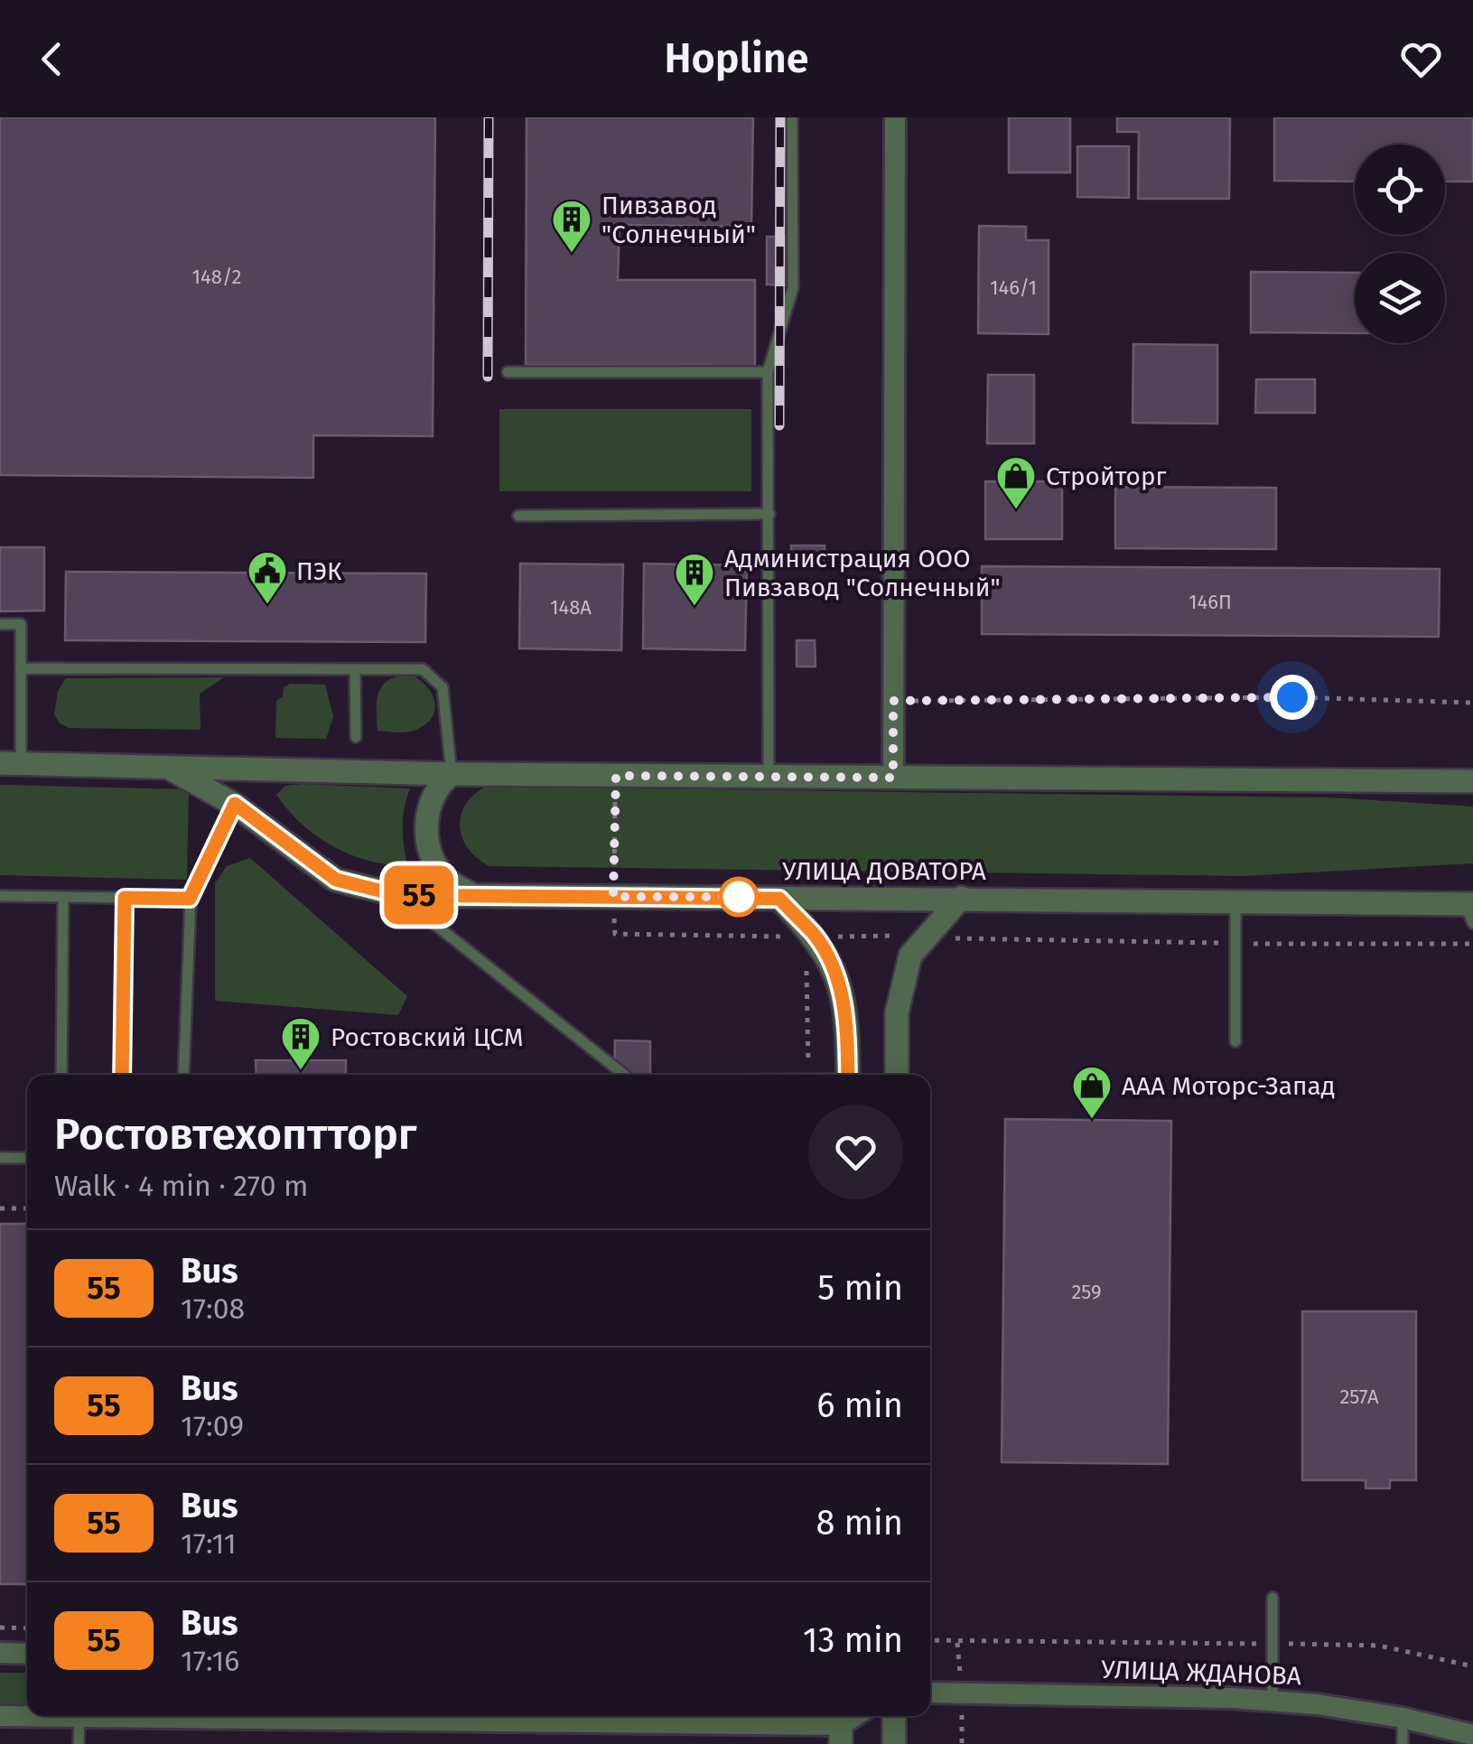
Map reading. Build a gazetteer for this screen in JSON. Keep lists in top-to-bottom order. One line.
{"streets":{"street":["УЛИЦА ДОВАТОРА","УЛИЦА ЖДАНОВА"]},"places":{"building":["Пивзавод \"Солнечный\"","Администрация ООО Пивзавод \"Солнечный\"","Ростовский ЦСМ"],"shop":["Стройторг","ААА Моторс-Запад"],"public building":["ПЭК"]},"lines":["bus line 55"],"house_numbers":["148/2","146/1","146П","148А","259","257А"],"page":{"header":"Hopline","on_map":"55","heading":["Ростовтехоптторг","Walk · 4 min · 270 m"],"list":[{"mark":"55","name":"Bus","note":"17:08","value":"5 min"},{"mark":"55","name":"Bus","note":"17:09","value":"6 min"},{"mark":"55","name":"Bus","note":"17:11","value":"8 min"},{"mark":"55","name":"Bus","note":"17:16","value":"13 min"}]}}
